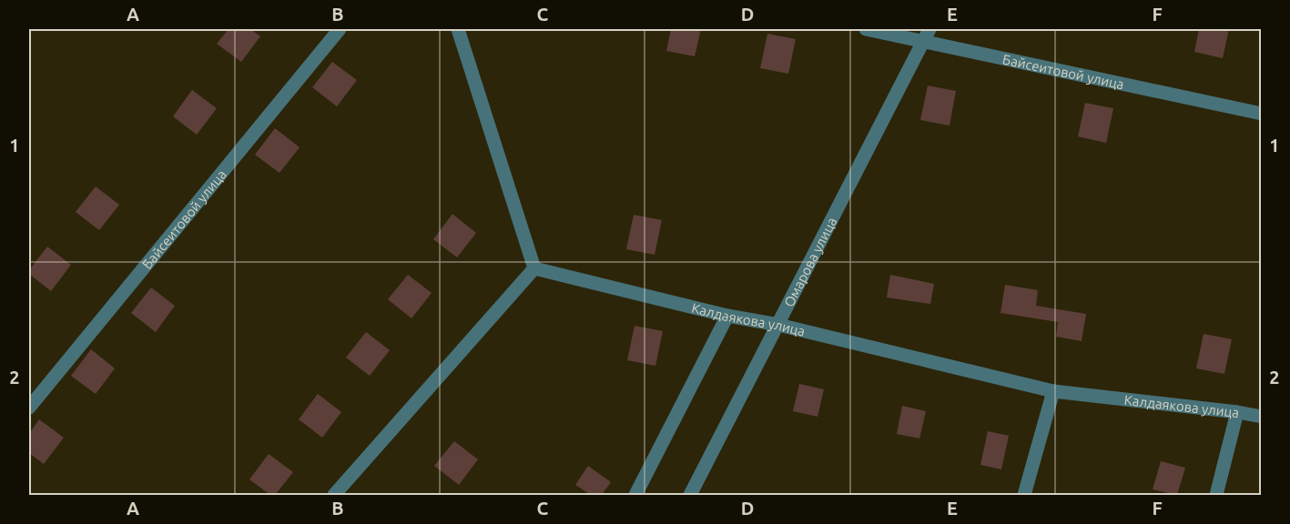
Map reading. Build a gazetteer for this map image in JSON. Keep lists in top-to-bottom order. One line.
{"streets":{"street":["Байсеитовой улица","Омарова улица","Калдаякова улица"]},"crossings":[["Байсеитовой улица","Омарова улица"],["Омарова улица","Калдаякова улица"]],"grid":{"columns":["A","B","C","D","E","F"],"rows":["1","2"]}}
